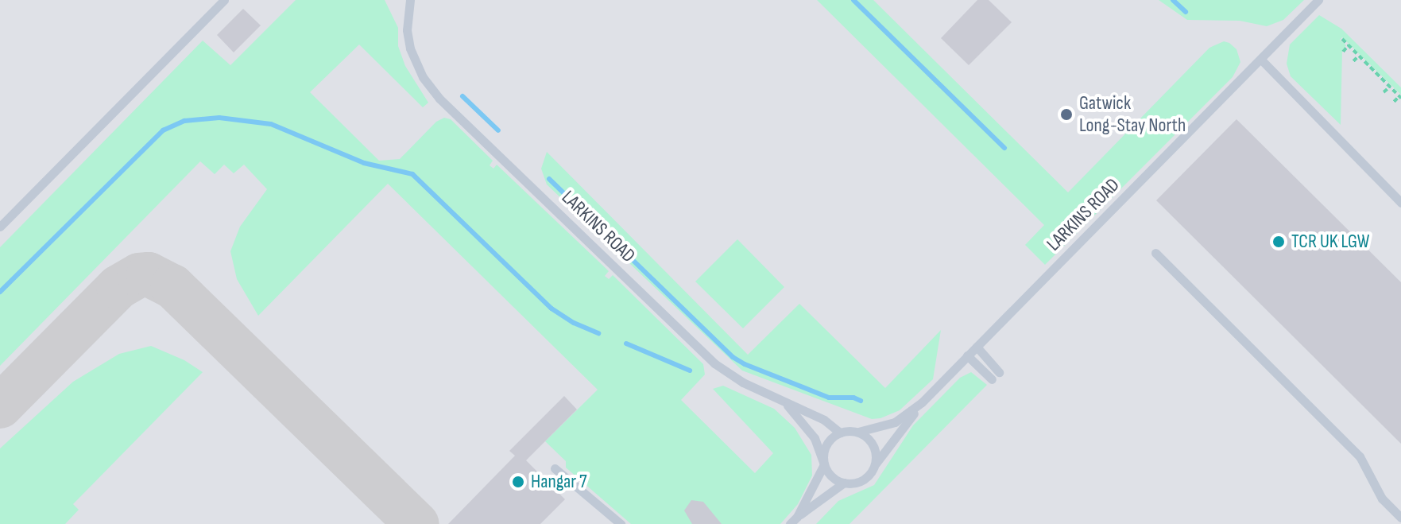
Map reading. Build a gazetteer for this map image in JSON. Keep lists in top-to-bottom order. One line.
{"streets":{"lane":["LARKINS ROAD"]},"places":["Gatwick Long-Stay North","TCR UK LGW","Hangar 7"]}
